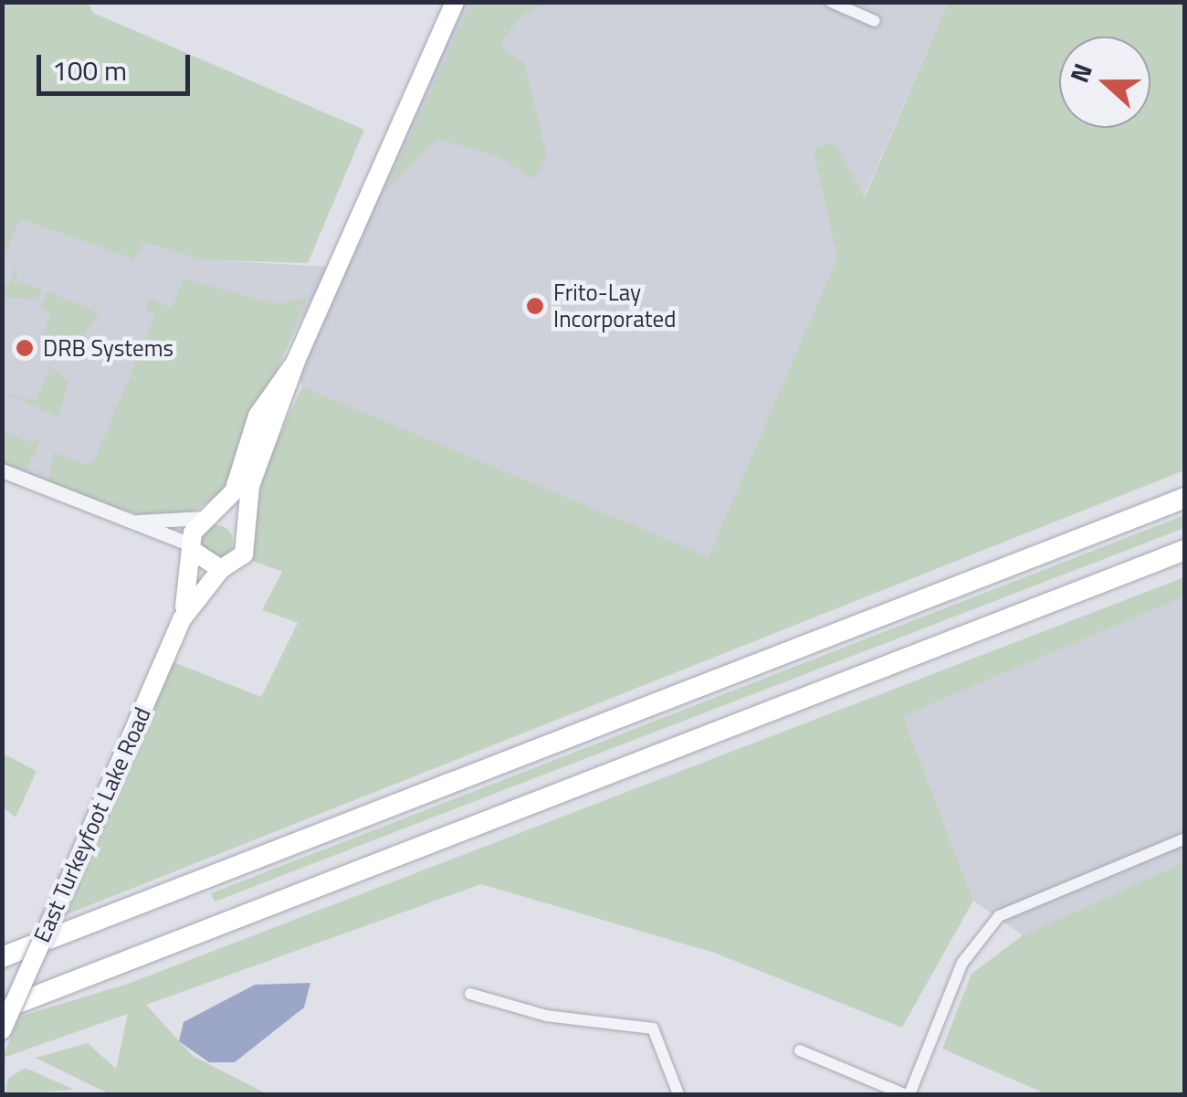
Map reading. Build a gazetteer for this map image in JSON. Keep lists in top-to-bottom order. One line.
{"streets":{"main road":["East Turkeyfoot Lake Road"]},"places":["Frito-Lay Incorporated","DRB Systems"],"scale_bar":"100 m","north":"left"}
